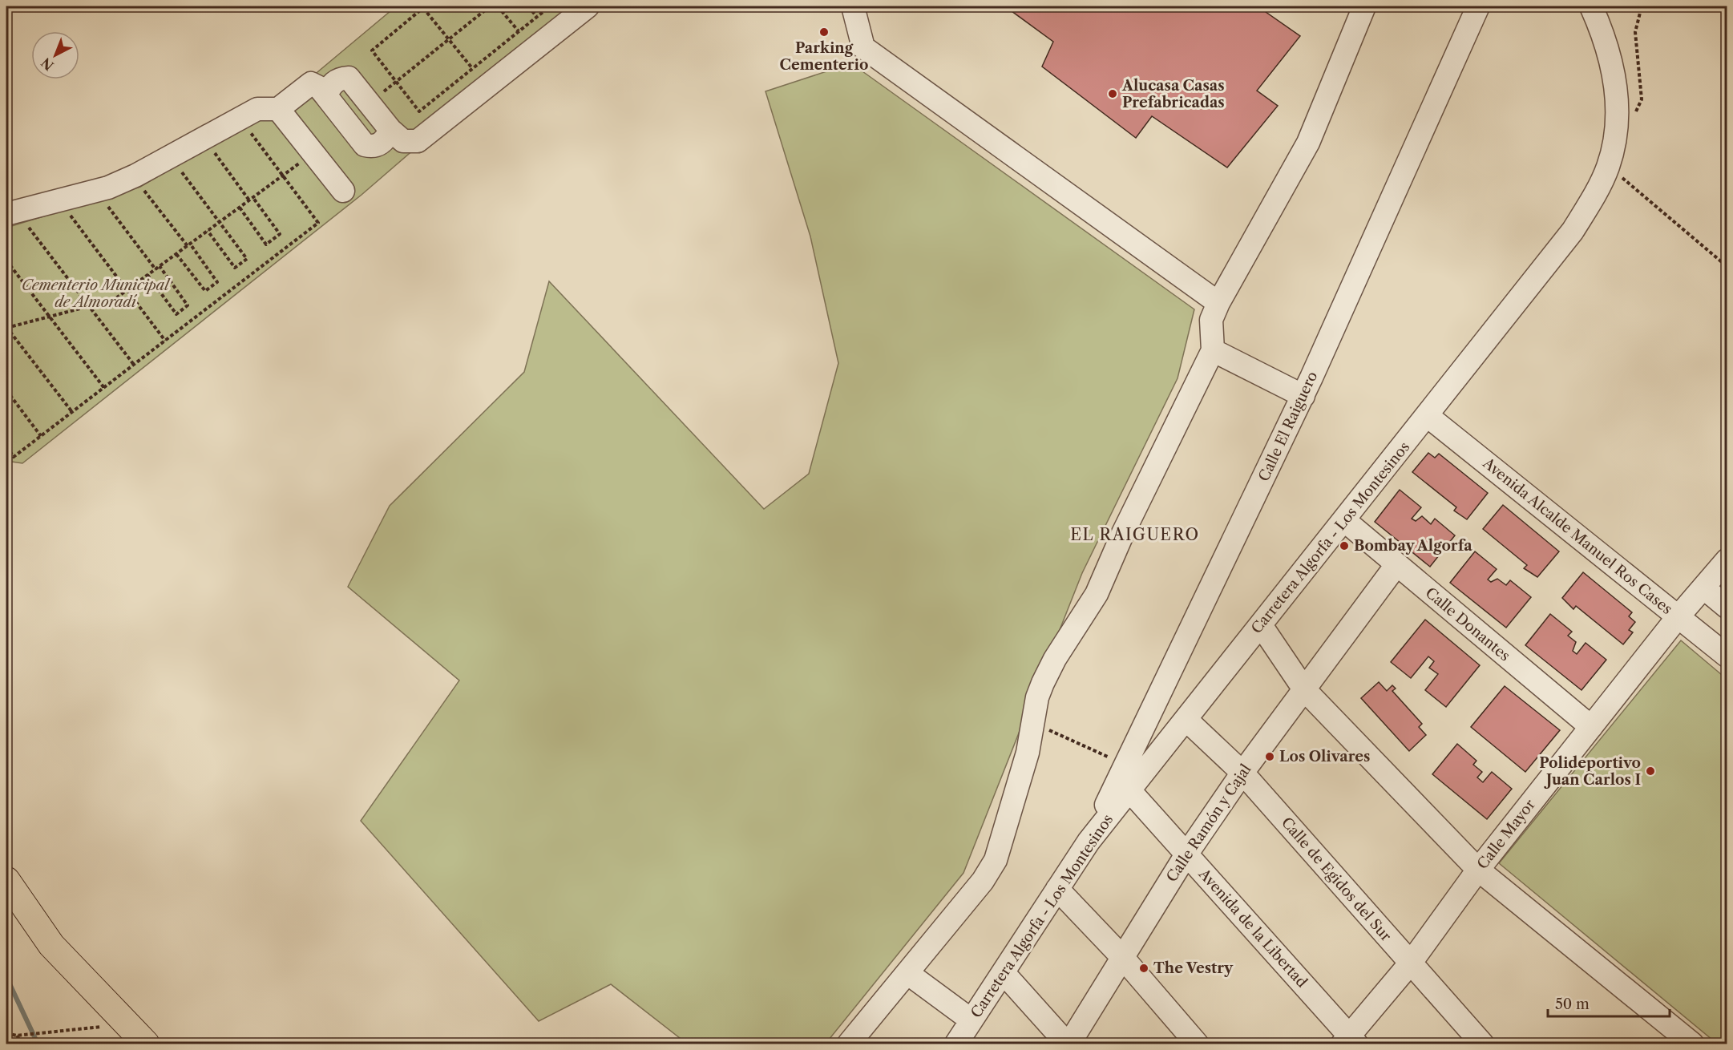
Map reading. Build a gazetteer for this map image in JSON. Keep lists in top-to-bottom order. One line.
{"streets":{"street":["Calle El Raiguero","Avenida Alcalde Manuel Ros Cases","Carretera Algorfa - Los Montesinos","Calle Donantes","Calle Ramón y Cajal","Calle Mayor","Calle de Egidos del Sur","Avenida de la Libertad"]},"crossings":[["Calle El Raiguero","Carretera Algorfa - Los Montesinos"],["Avenida Alcalde Manuel Ros Cases","Carretera Algorfa - Los Montesinos"],["Avenida Alcalde Manuel Ros Cases","Calle Mayor"],["Carretera Algorfa - Los Montesinos","Calle Donantes"],["Carretera Algorfa - Los Montesinos","Calle de Egidos del Sur"],["Carretera Algorfa - Los Montesinos","Avenida de la Libertad"],["Calle Donantes","Calle Ramón y Cajal"],["Calle Donantes","Calle Mayor"],["Calle Ramón y Cajal","Calle de Egidos del Sur"],["Calle Ramón y Cajal","Avenida de la Libertad"],["Calle Mayor","Calle de Egidos del Sur"],["Calle Mayor","Avenida de la Libertad"]],"districts":["EL RAIGUERO"],"parks":["Cementerio Municipal de Almoradí"],"places":["Parking Cementerio","Alucasa Casas Prefabricadas","Bombay Algorfa","Los Olivares","Polideportivo Juan Carlos I","The Vestry"],"scale_bar":"50 m","north":"bottom left"}
